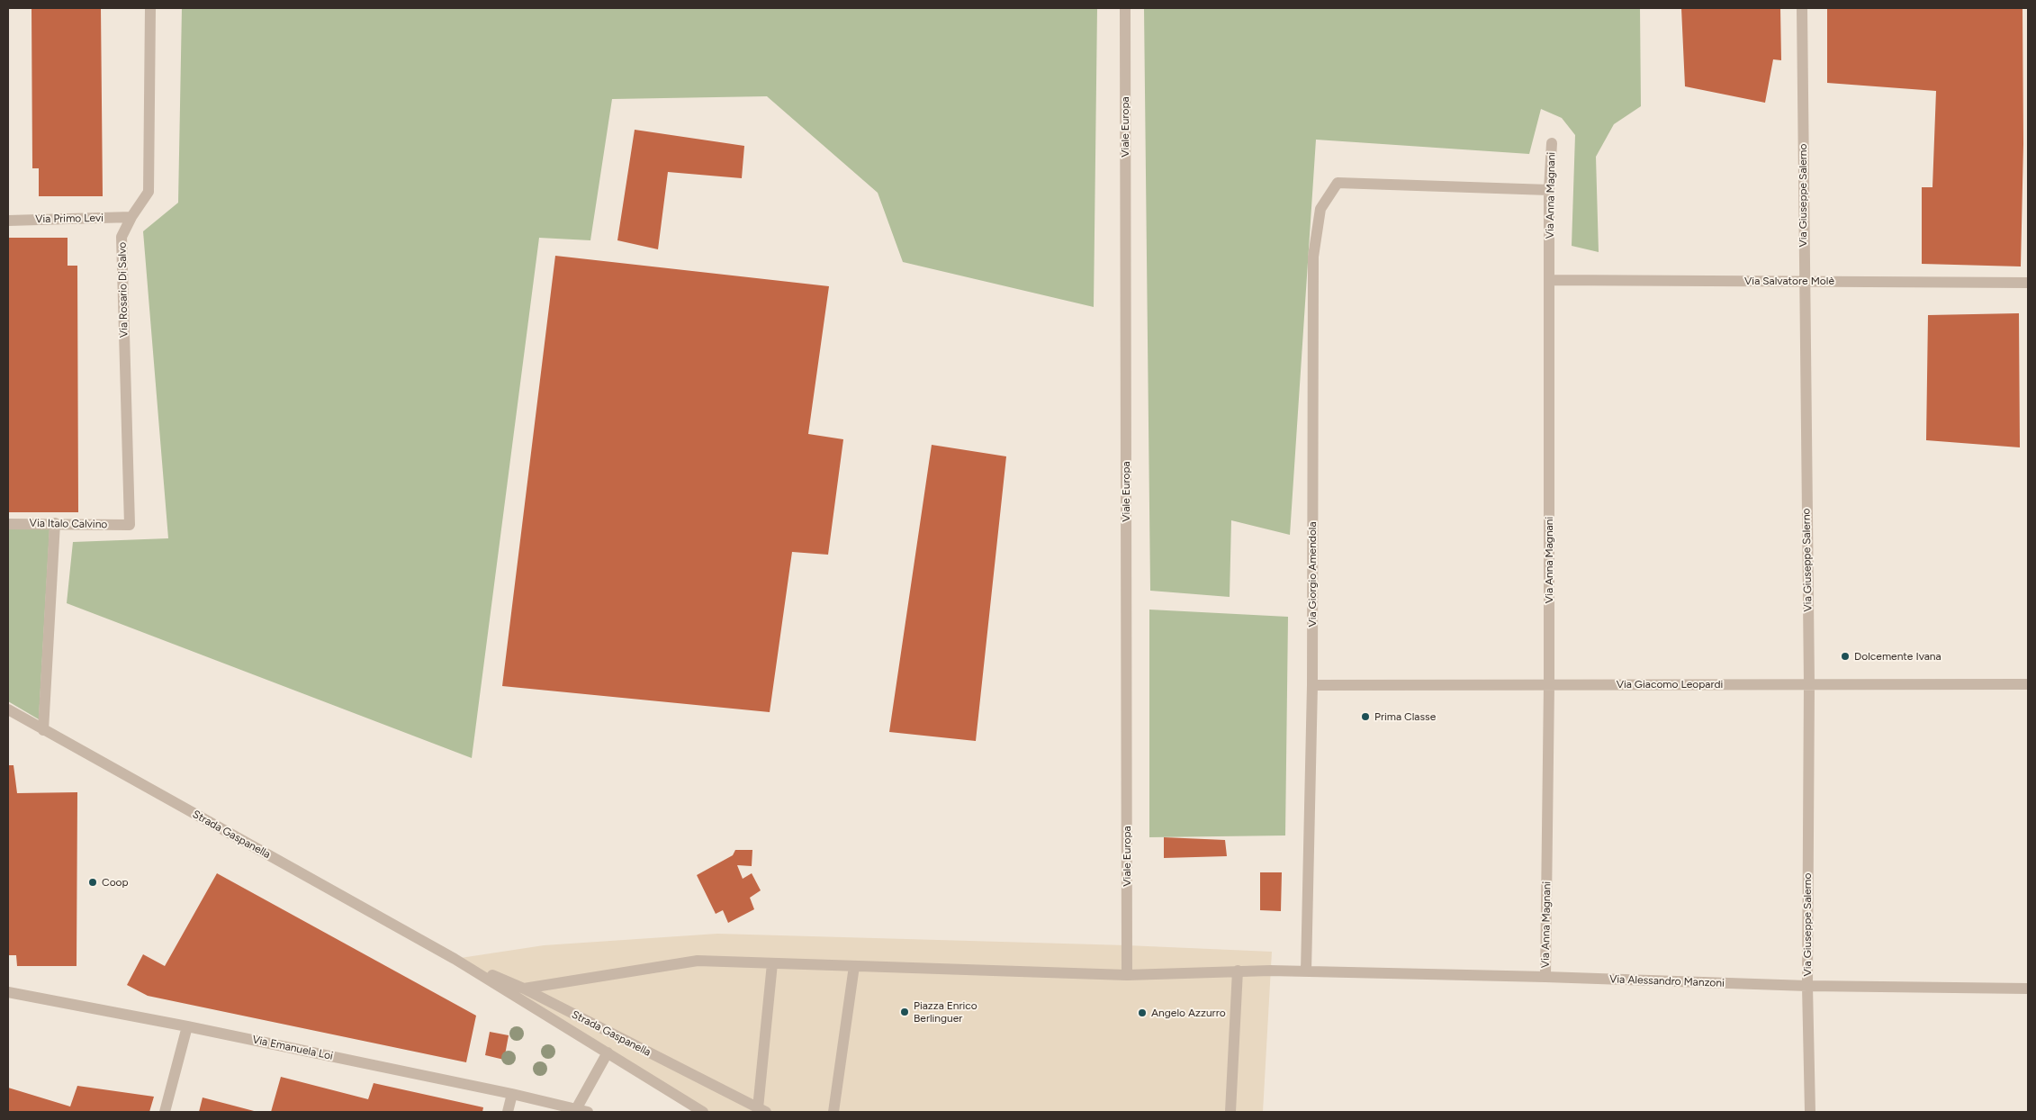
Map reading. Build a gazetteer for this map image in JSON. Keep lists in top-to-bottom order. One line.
{"streets":{"street":["Viale Europa","Via Anna Magnani","Via Giuseppe Salerno","Via Primo Levi","Via Salvatore Molè","Via Rosario Di Salvo","Via Italo Calvino","Via Giorgio Amendola","Via Giacomo Leopardi","Strada Gaspanella","Via Alessandro Manzoni","Via Emanuela Loi"]},"crossings":[["Viale Europa","Via Alessandro Manzoni"],["Via Anna Magnani","Via Salvatore Molè"],["Via Anna Magnani","Via Giorgio Amendola"],["Via Anna Magnani","Via Giacomo Leopardi"],["Via Anna Magnani","Via Alessandro Manzoni"],["Via Giuseppe Salerno","Via Salvatore Molè"],["Via Giuseppe Salerno","Via Giacomo Leopardi"],["Via Giuseppe Salerno","Via Alessandro Manzoni"],["Via Primo Levi","Via Rosario Di Salvo"],["Via Rosario Di Salvo","Via Italo Calvino"],["Via Giorgio Amendola","Via Giacomo Leopardi"],["Via Giorgio Amendola","Via Alessandro Manzoni"],["Strada Gaspanella","Via Alessandro Manzoni"]],"places":["Dolcemente Ivana","Prima Classe","Coop","Piazza Enrico Berlinguer","Angelo Azzurro"]}
